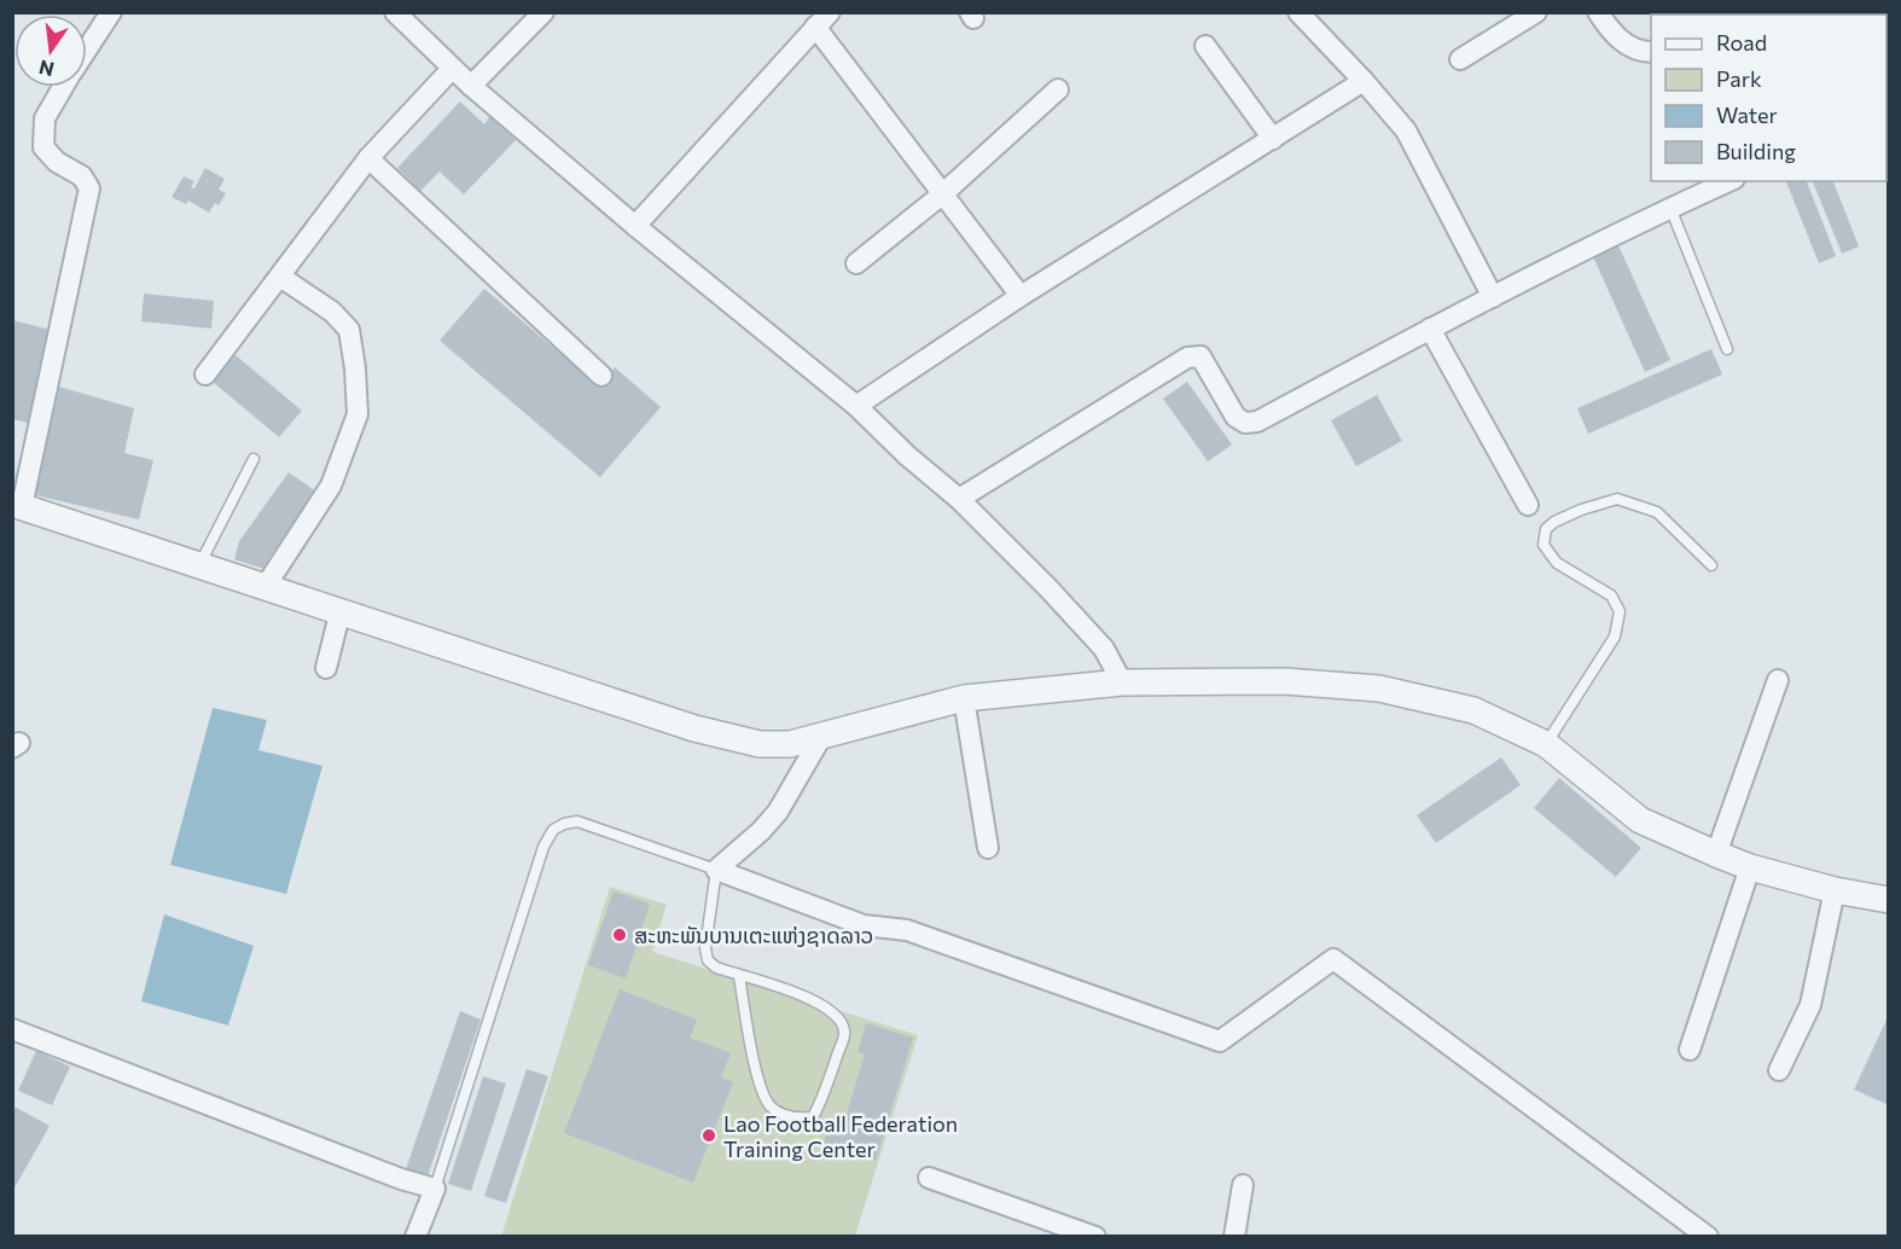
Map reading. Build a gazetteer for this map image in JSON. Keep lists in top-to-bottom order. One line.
{"places":["ສະຫະພັນບານເຕະແຫ່ງຊາດລາວ","Lao Football Federation Training Center"],"legend":["Road","Park","Water","Building"],"north":"bottom"}
